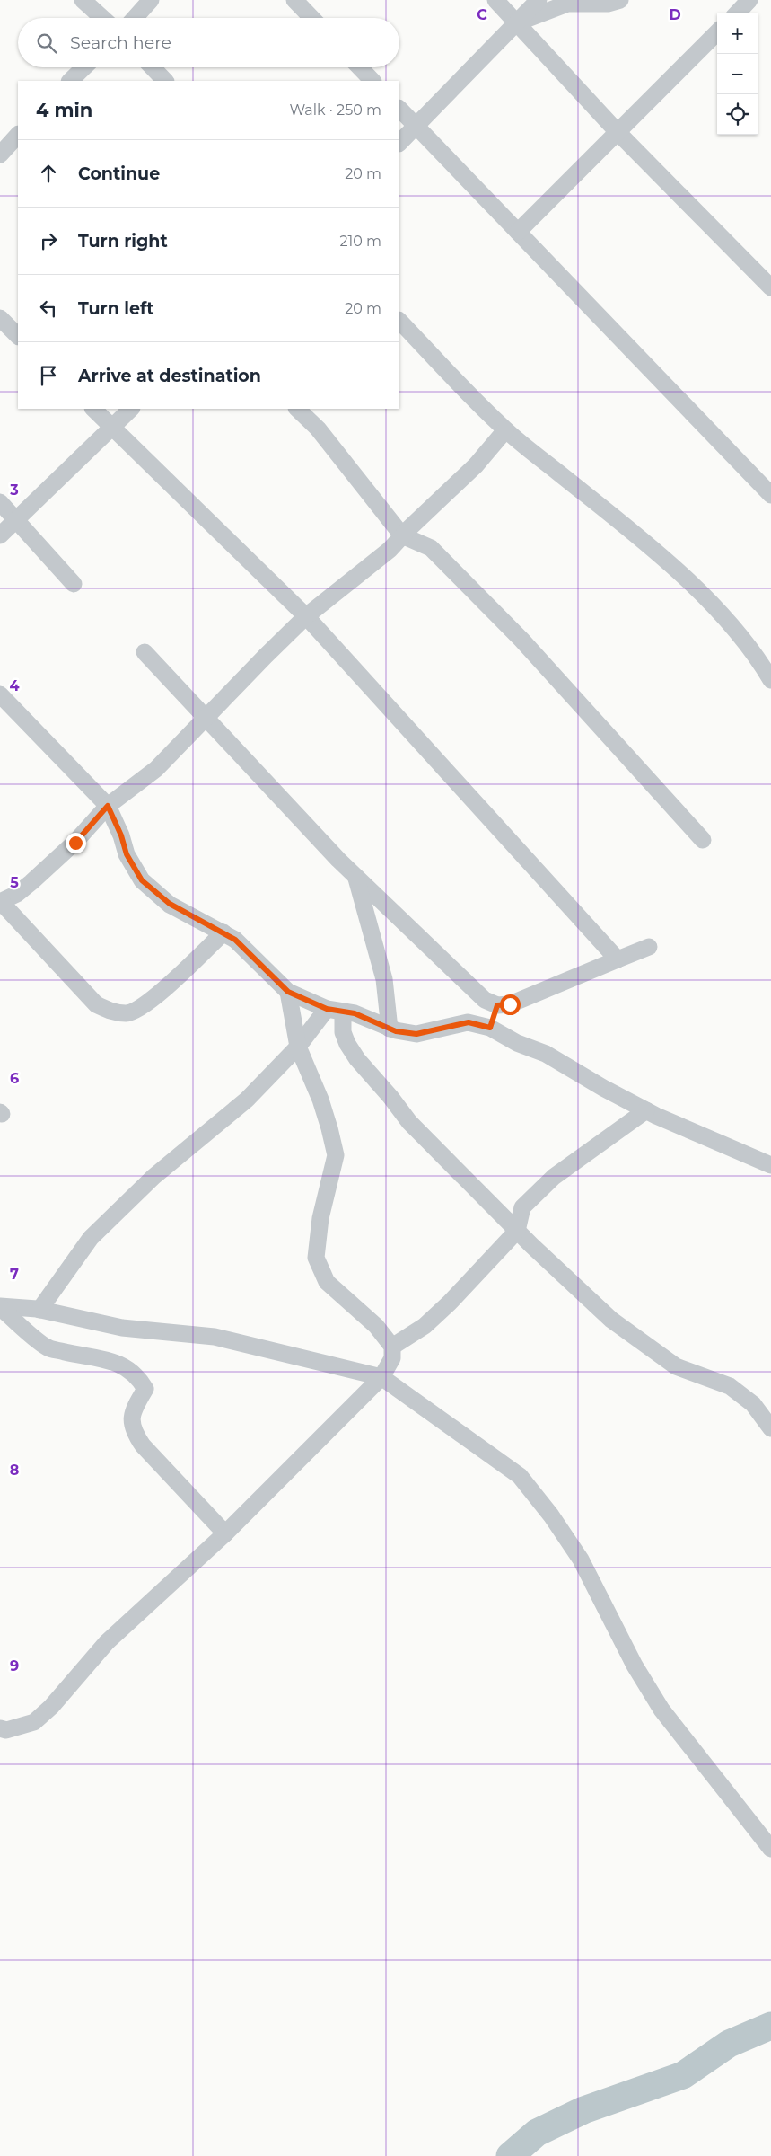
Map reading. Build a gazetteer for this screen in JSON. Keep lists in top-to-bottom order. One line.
{"page":{"map_buttons":["+","−"],"search":"Search here","heading":["4 min","Walk · 250 m"],"list":[["Continue","20 m"],["Turn right","210 m"],["Turn left","20 m"],"Arrive at destination"]},"grid":{"columns":["C","D"],"rows":["3","4","5","6","7","8","9"]}}
